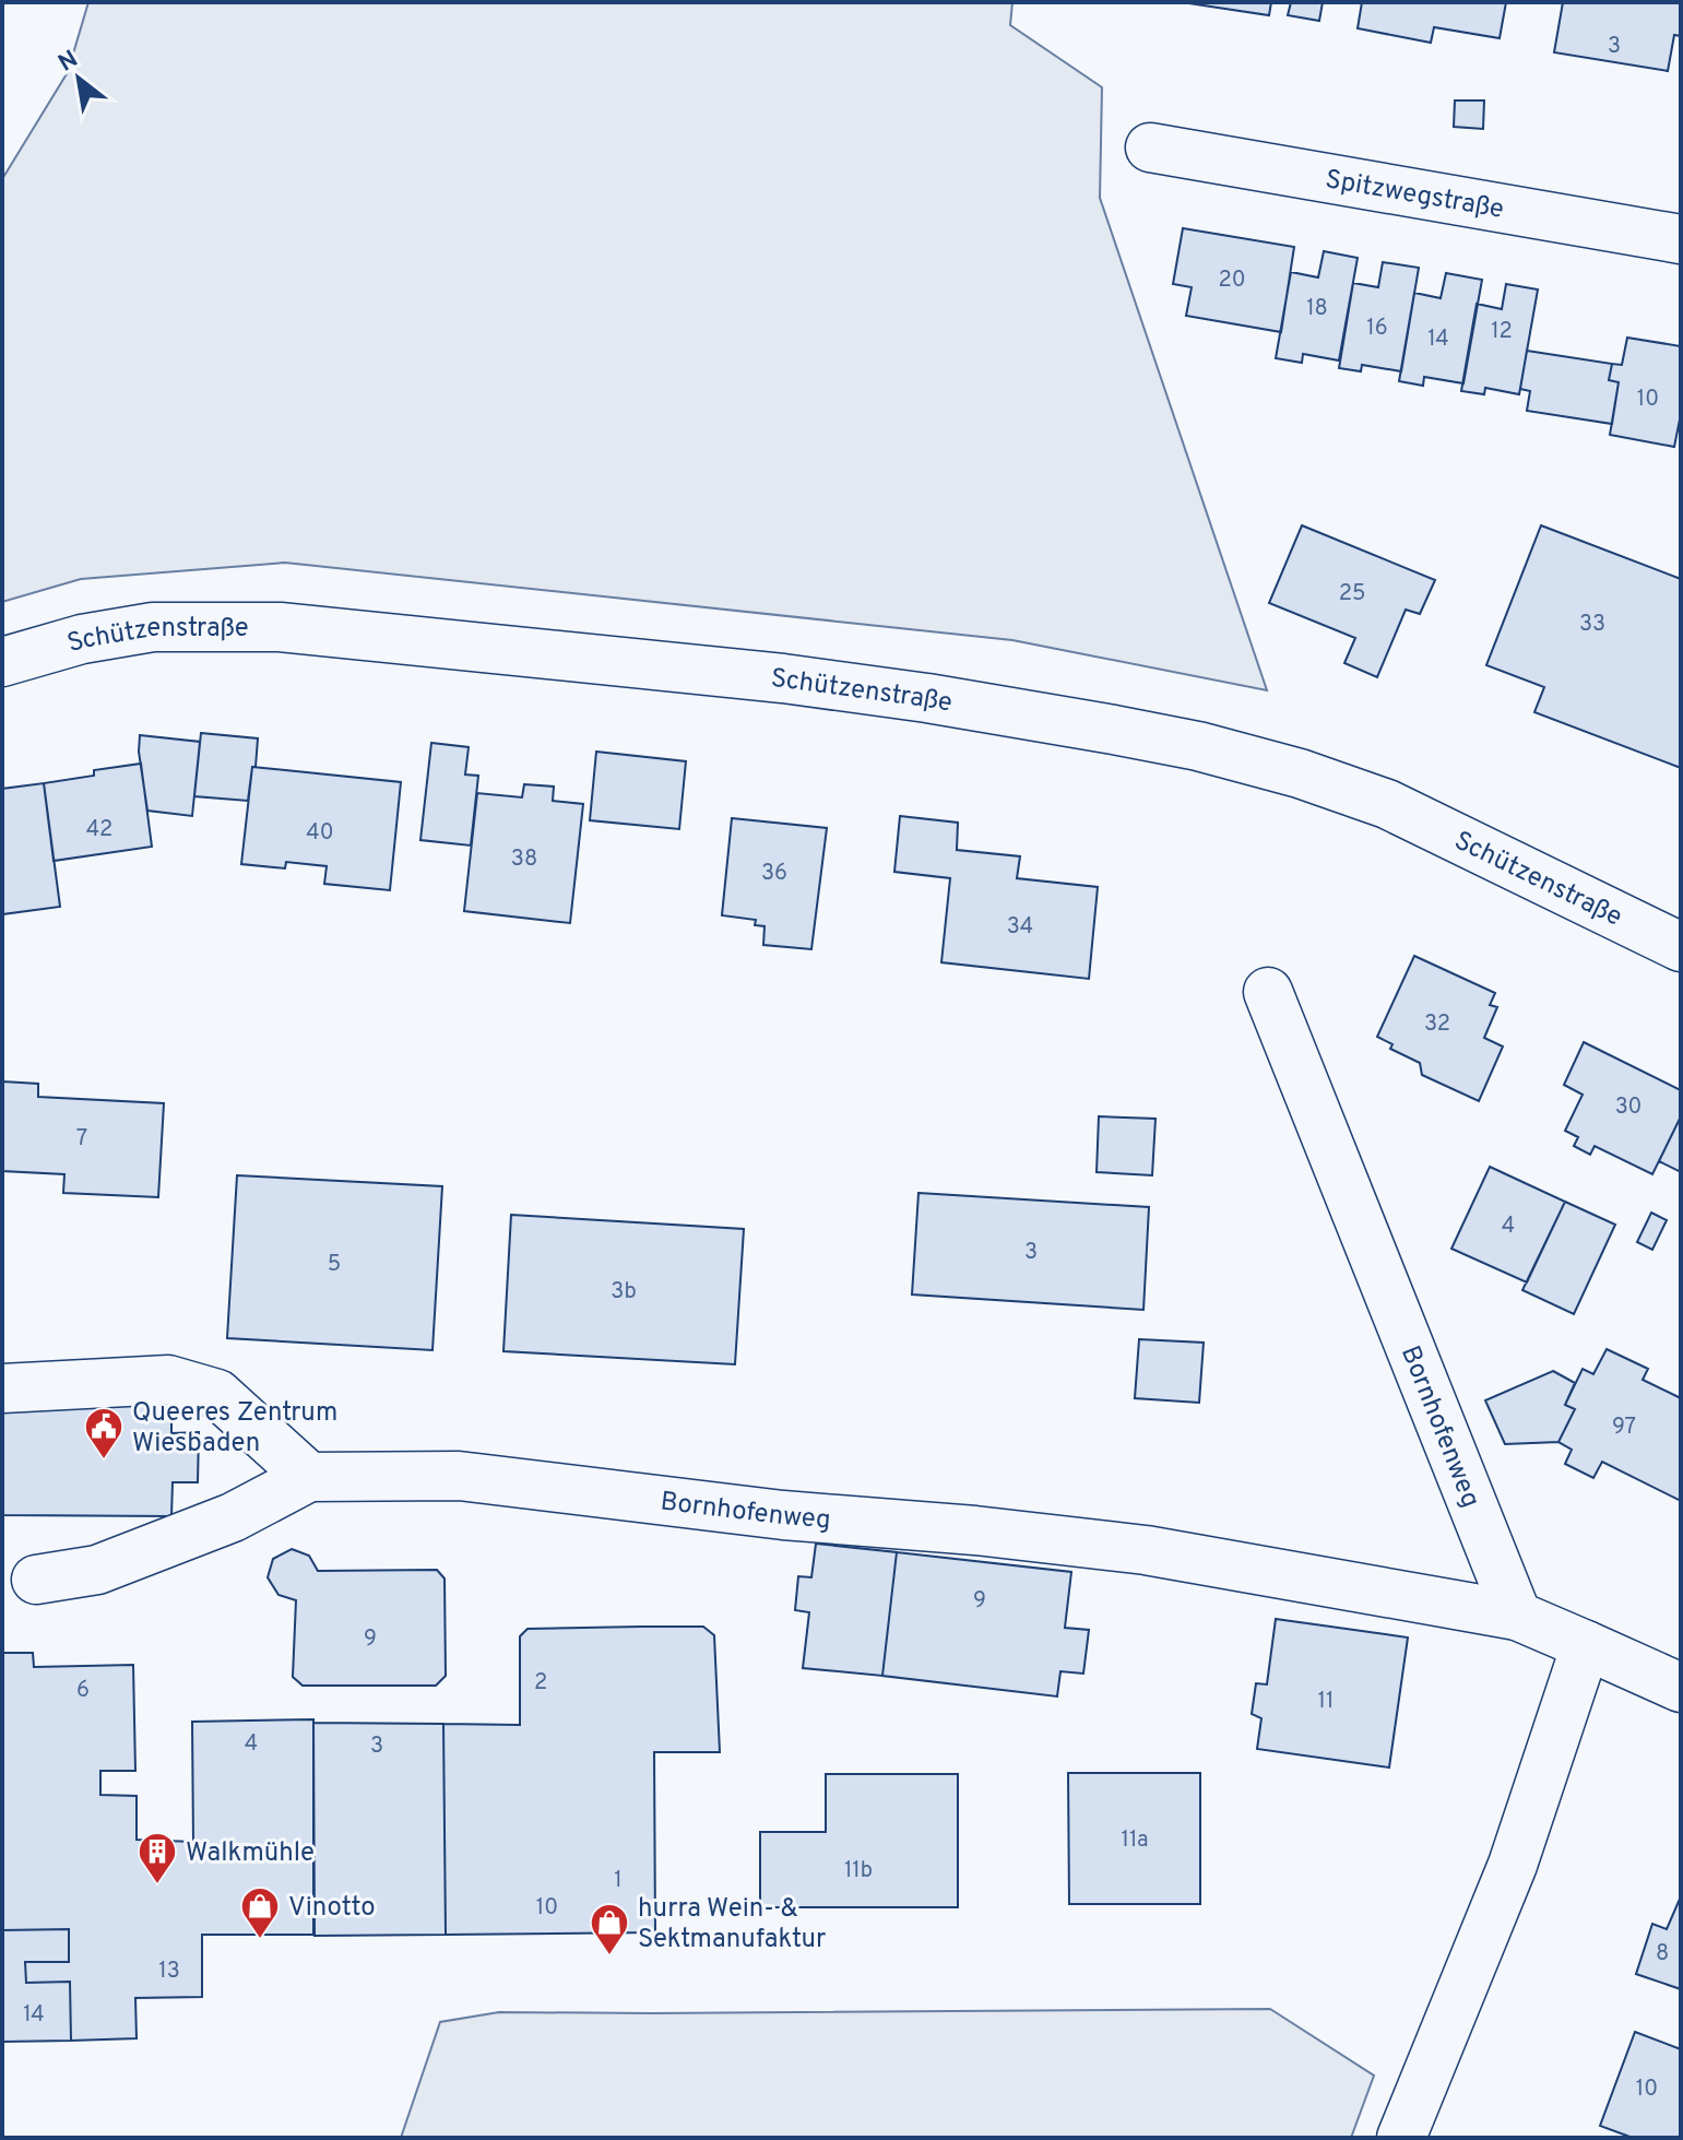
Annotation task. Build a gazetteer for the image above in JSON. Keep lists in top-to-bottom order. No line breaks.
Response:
{"streets":{"street":["Spitzwegstraße","Schützenstraße","Bornhofenweg"]},"places":{"public building":["Queeres Zentrum Wiesbaden"],"building":["Walkmühle"],"shop":["Vinotto","hurra Wein- & Sektmanufaktur"]},"house_numbers":["3","20","18","16","12","14","10","25","33","42","40","38","36","34","32","30","7","4","3","5","3b","97","9","9","2","6","11","4","3","11a","11b","1","10","8","13","14","10"],"north":"top left"}
